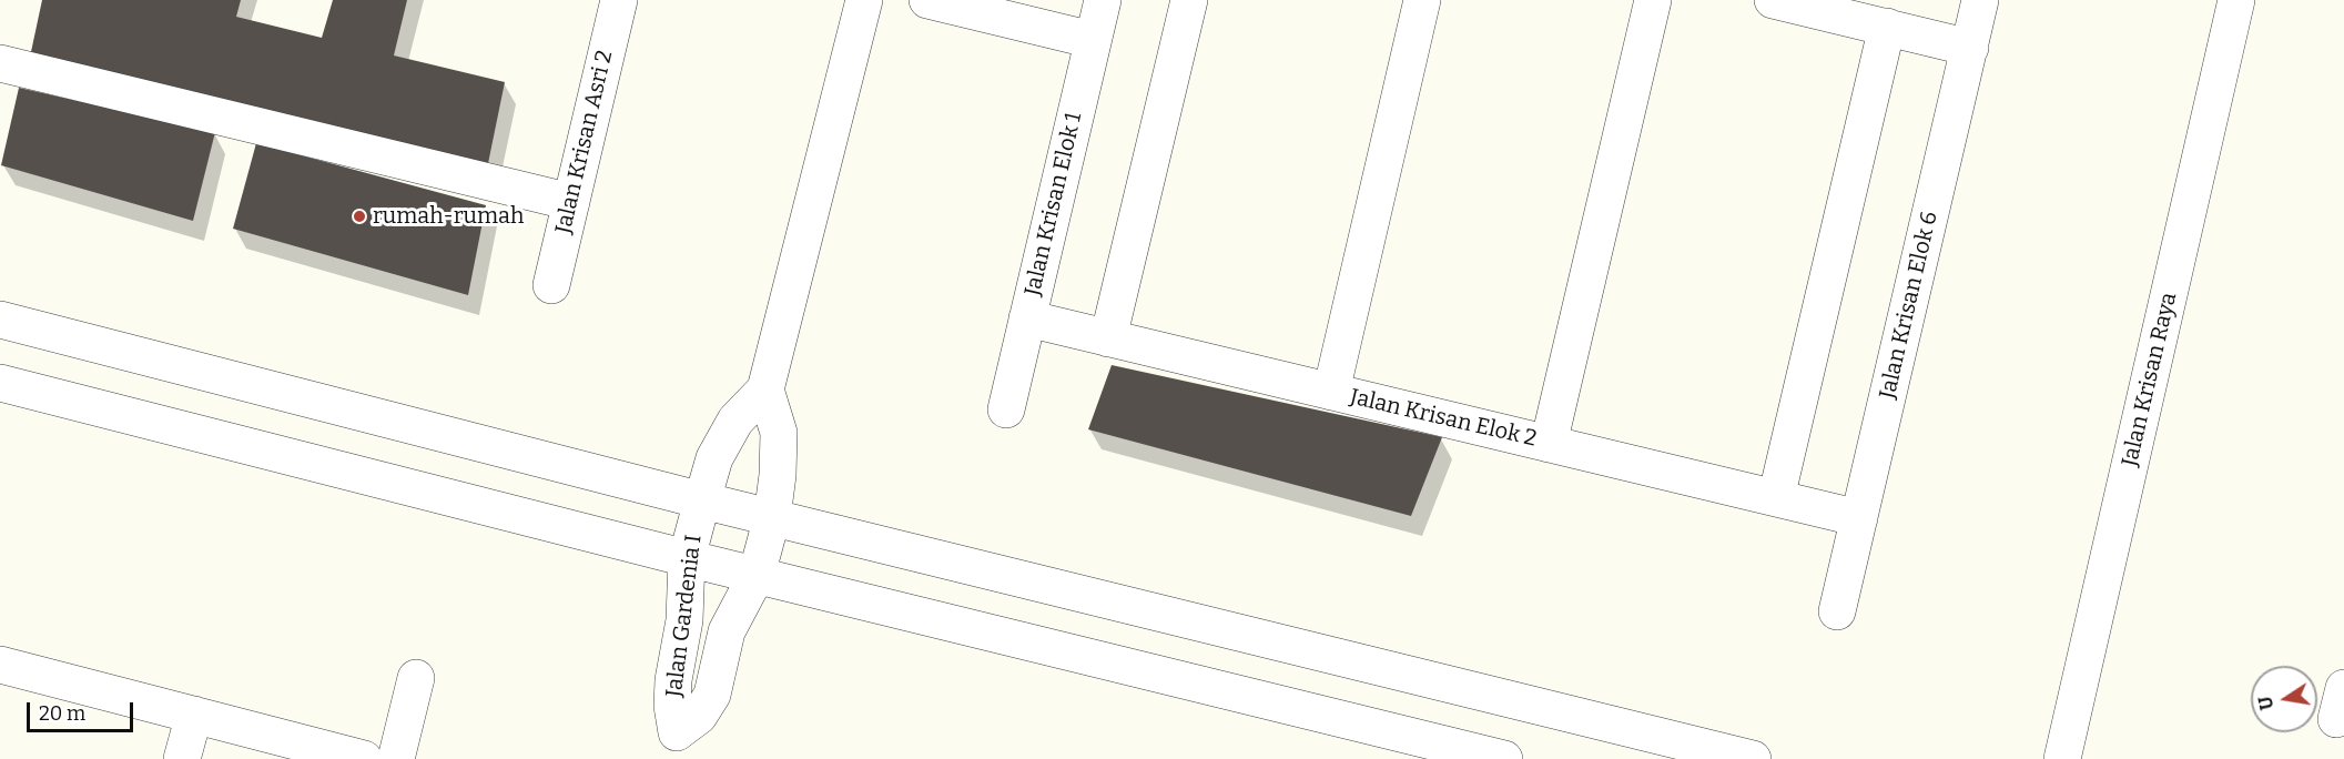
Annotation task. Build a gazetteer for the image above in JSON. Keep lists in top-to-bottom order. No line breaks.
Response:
{"streets":{"street":["Jalan Krisan Asri 2","Jalan Krisan Elok 1","Jalan Krisan Elok 6","Jalan Krisan Raya","Jalan Krisan Elok 2","Jalan Gardenia I"]},"crossings":[["Jalan Krisan Elok 1","Jalan Krisan Elok 2"],["Jalan Krisan Elok 6","Jalan Krisan Elok 2"]],"places":["rumah-rumah"],"scale_bar":"20 m","north":"left"}
